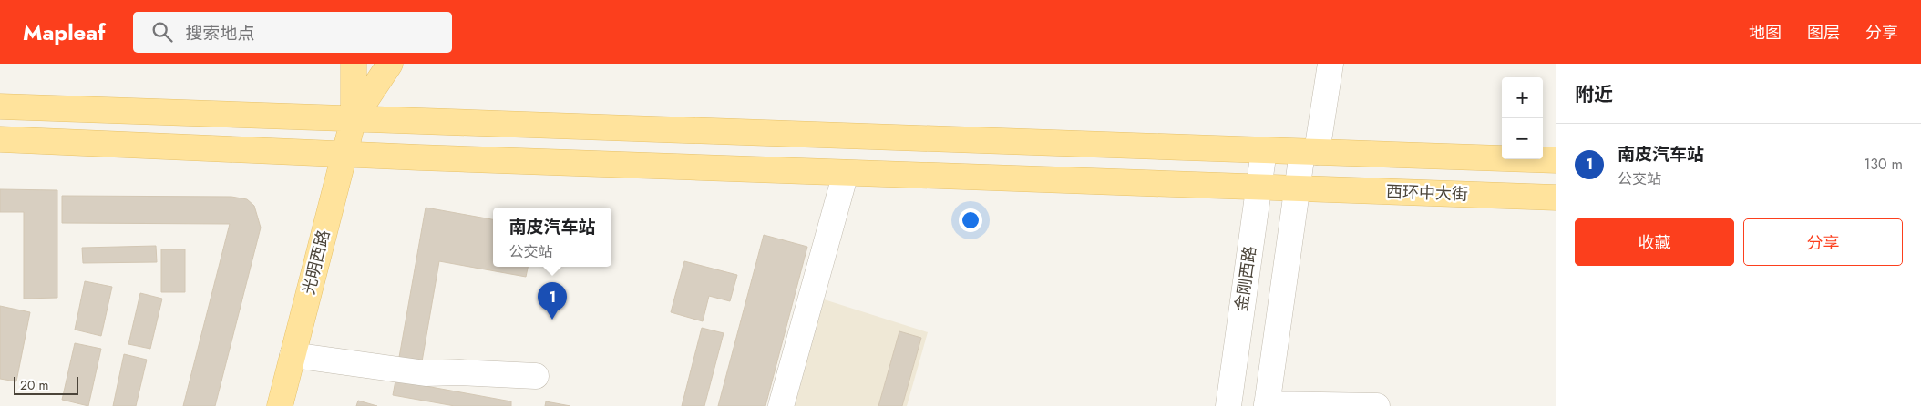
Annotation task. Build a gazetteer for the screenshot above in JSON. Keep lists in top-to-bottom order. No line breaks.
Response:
{"streets":{"main road":["西环中大街","光明西路"],"street":["金刚西路"]},"crossings":[["西环中大街","光明西路"],["西环中大街","金刚西路"]],"scale_bar":"20 m","page":{"header":"Mapleaf","search":"搜索地点","nav":["地图","图层","分享"],"heading":"附近","map_buttons":["+","−"],"list":[{"mark":"1","name":"南皮汽车站","note":"公交站","value":"130 m"}],"buttons":["收藏","分享"],"popup":["南皮汽车站","公交站"],"pins":"1","scale":"20 m"}}
